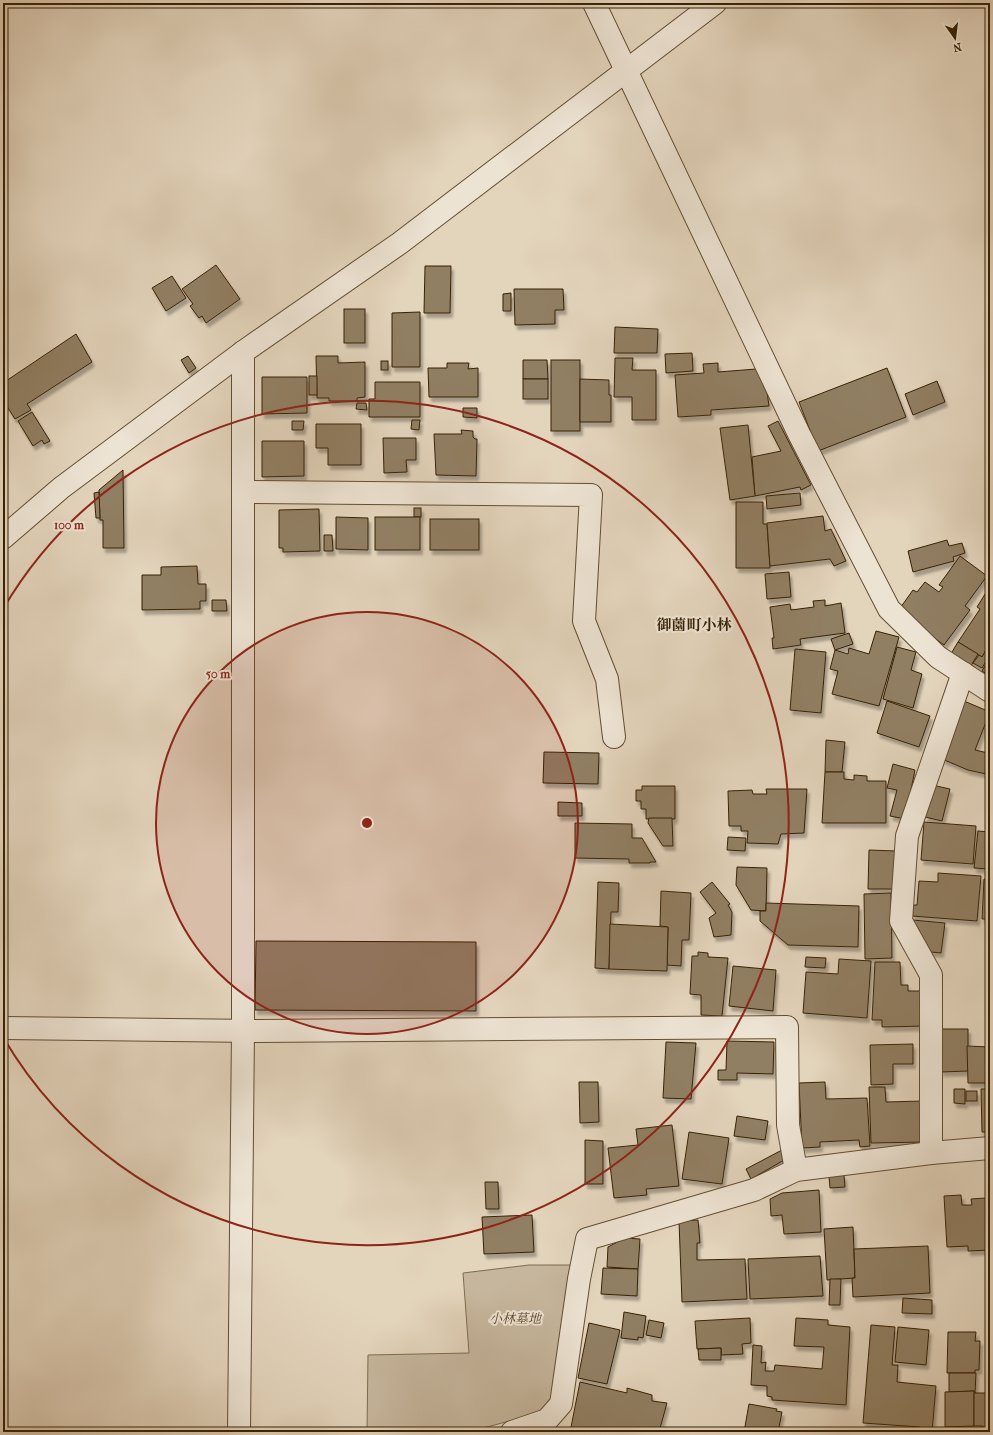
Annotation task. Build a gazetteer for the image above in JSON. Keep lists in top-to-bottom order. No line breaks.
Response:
{"districts":["御薗町小林"],"parks":["小林墓地"],"north":"bottom","rings":["100 m","50 m"]}
